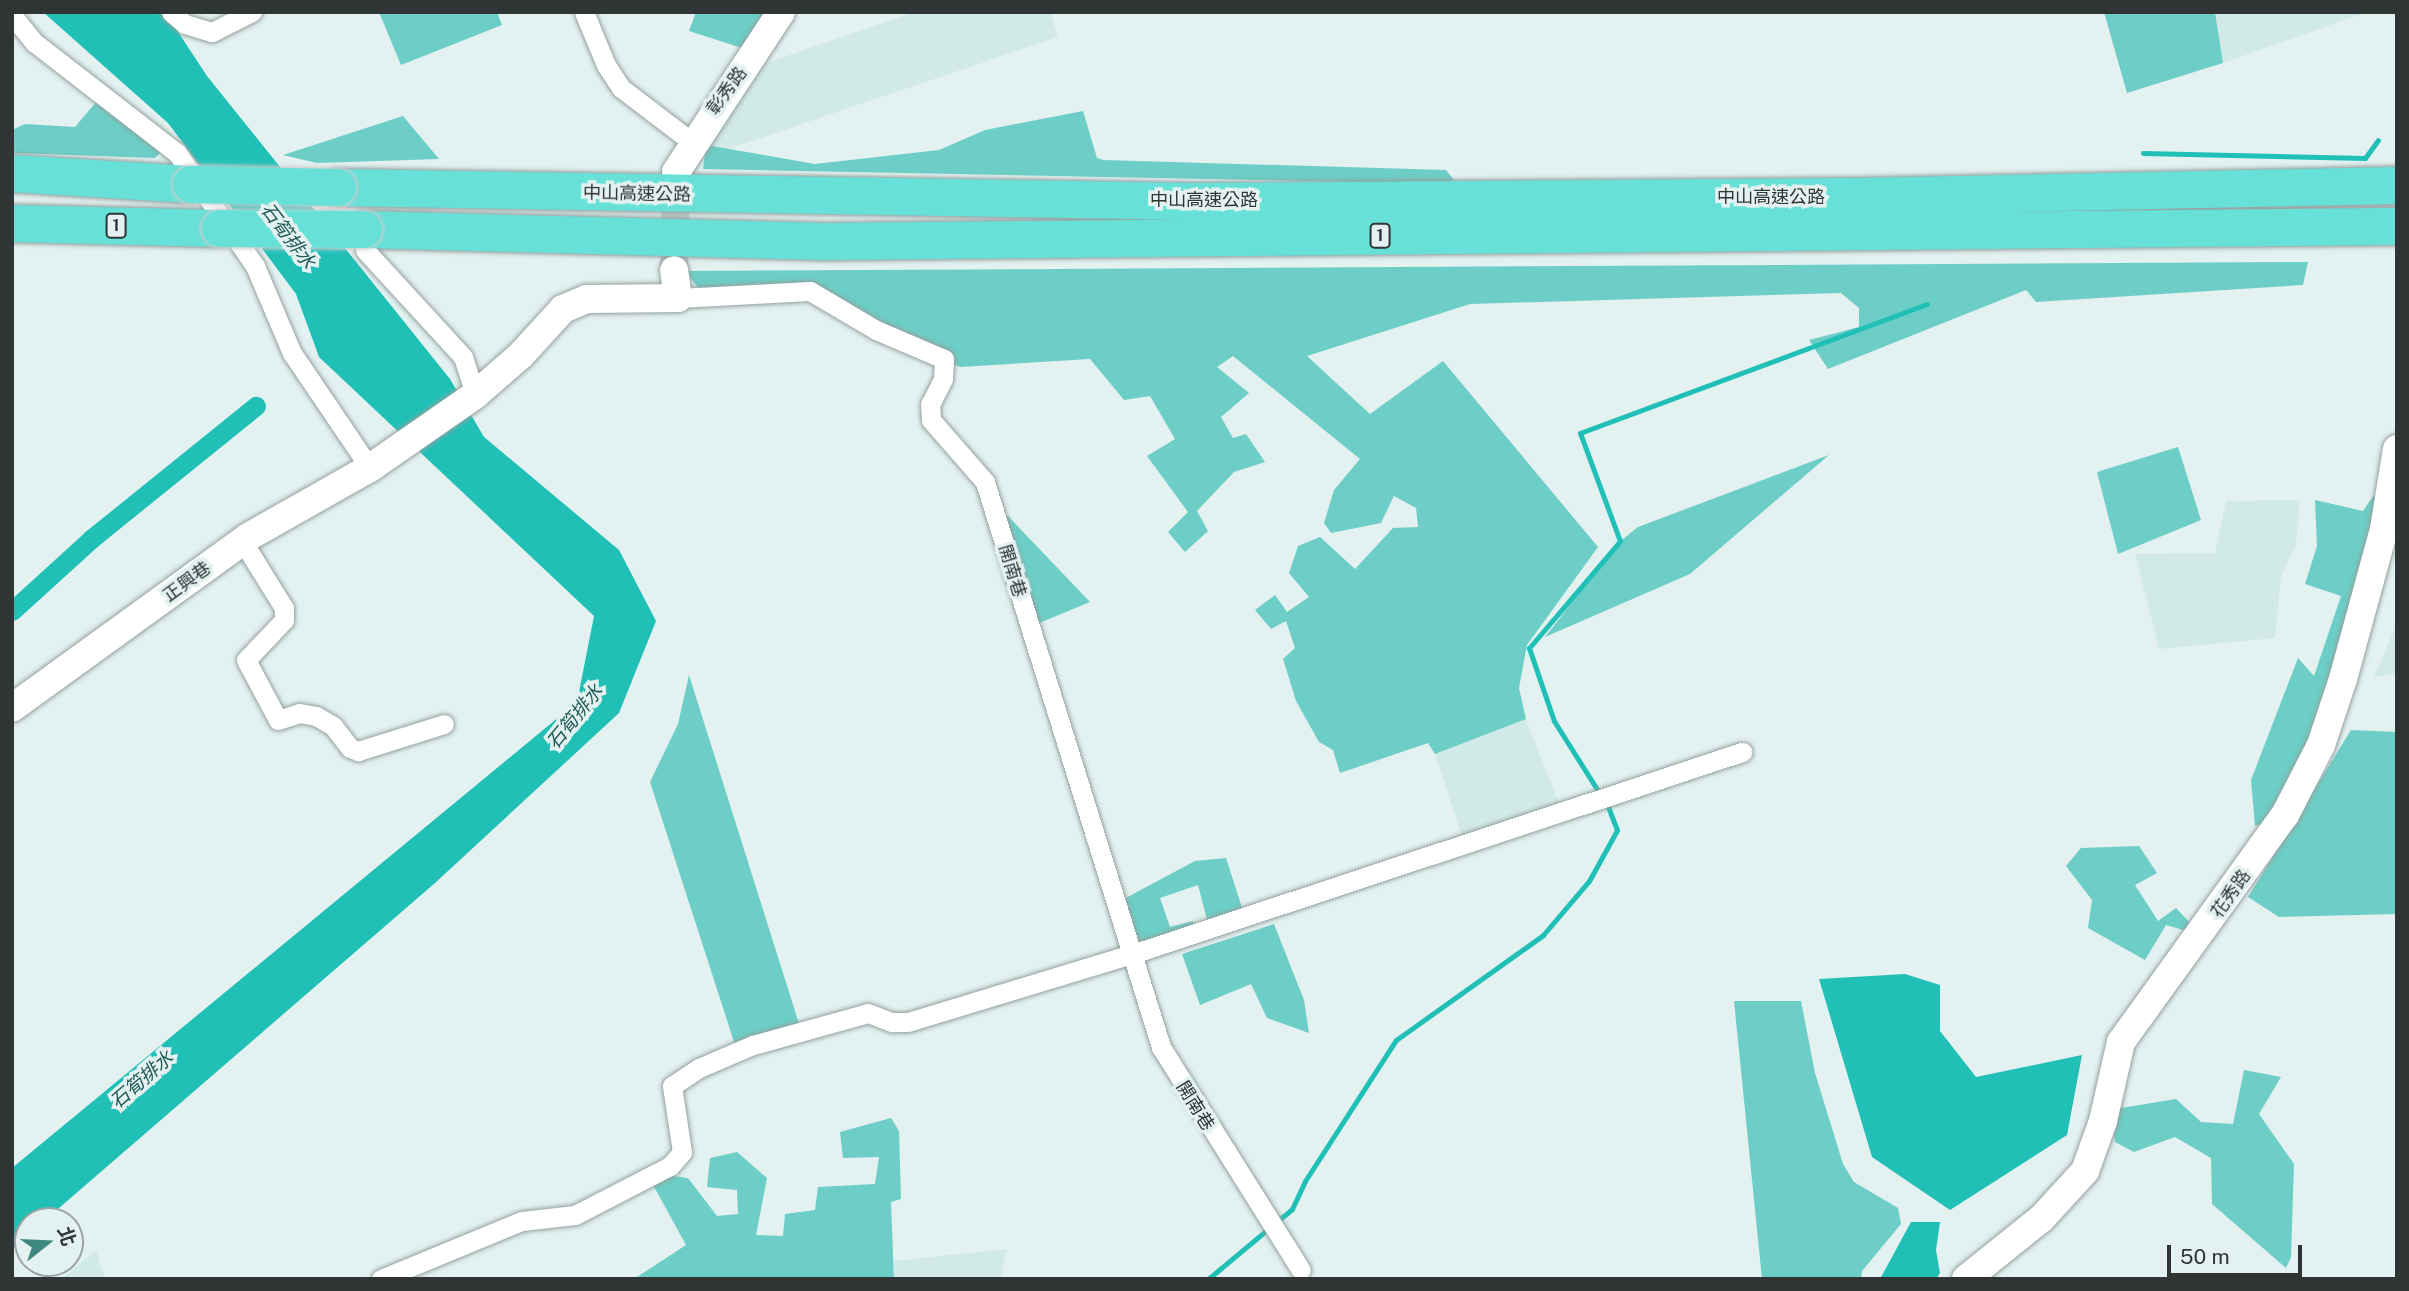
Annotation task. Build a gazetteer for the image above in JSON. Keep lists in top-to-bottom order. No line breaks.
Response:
{"streets":{"highway":["中山高速公路","1"],"street":["彰秀路","開南巷","正興巷","花秀路"]},"crossings":[["開南巷","正興巷"]],"water":["石筍排水"],"scale_bar":"50 m","north":"right"}
